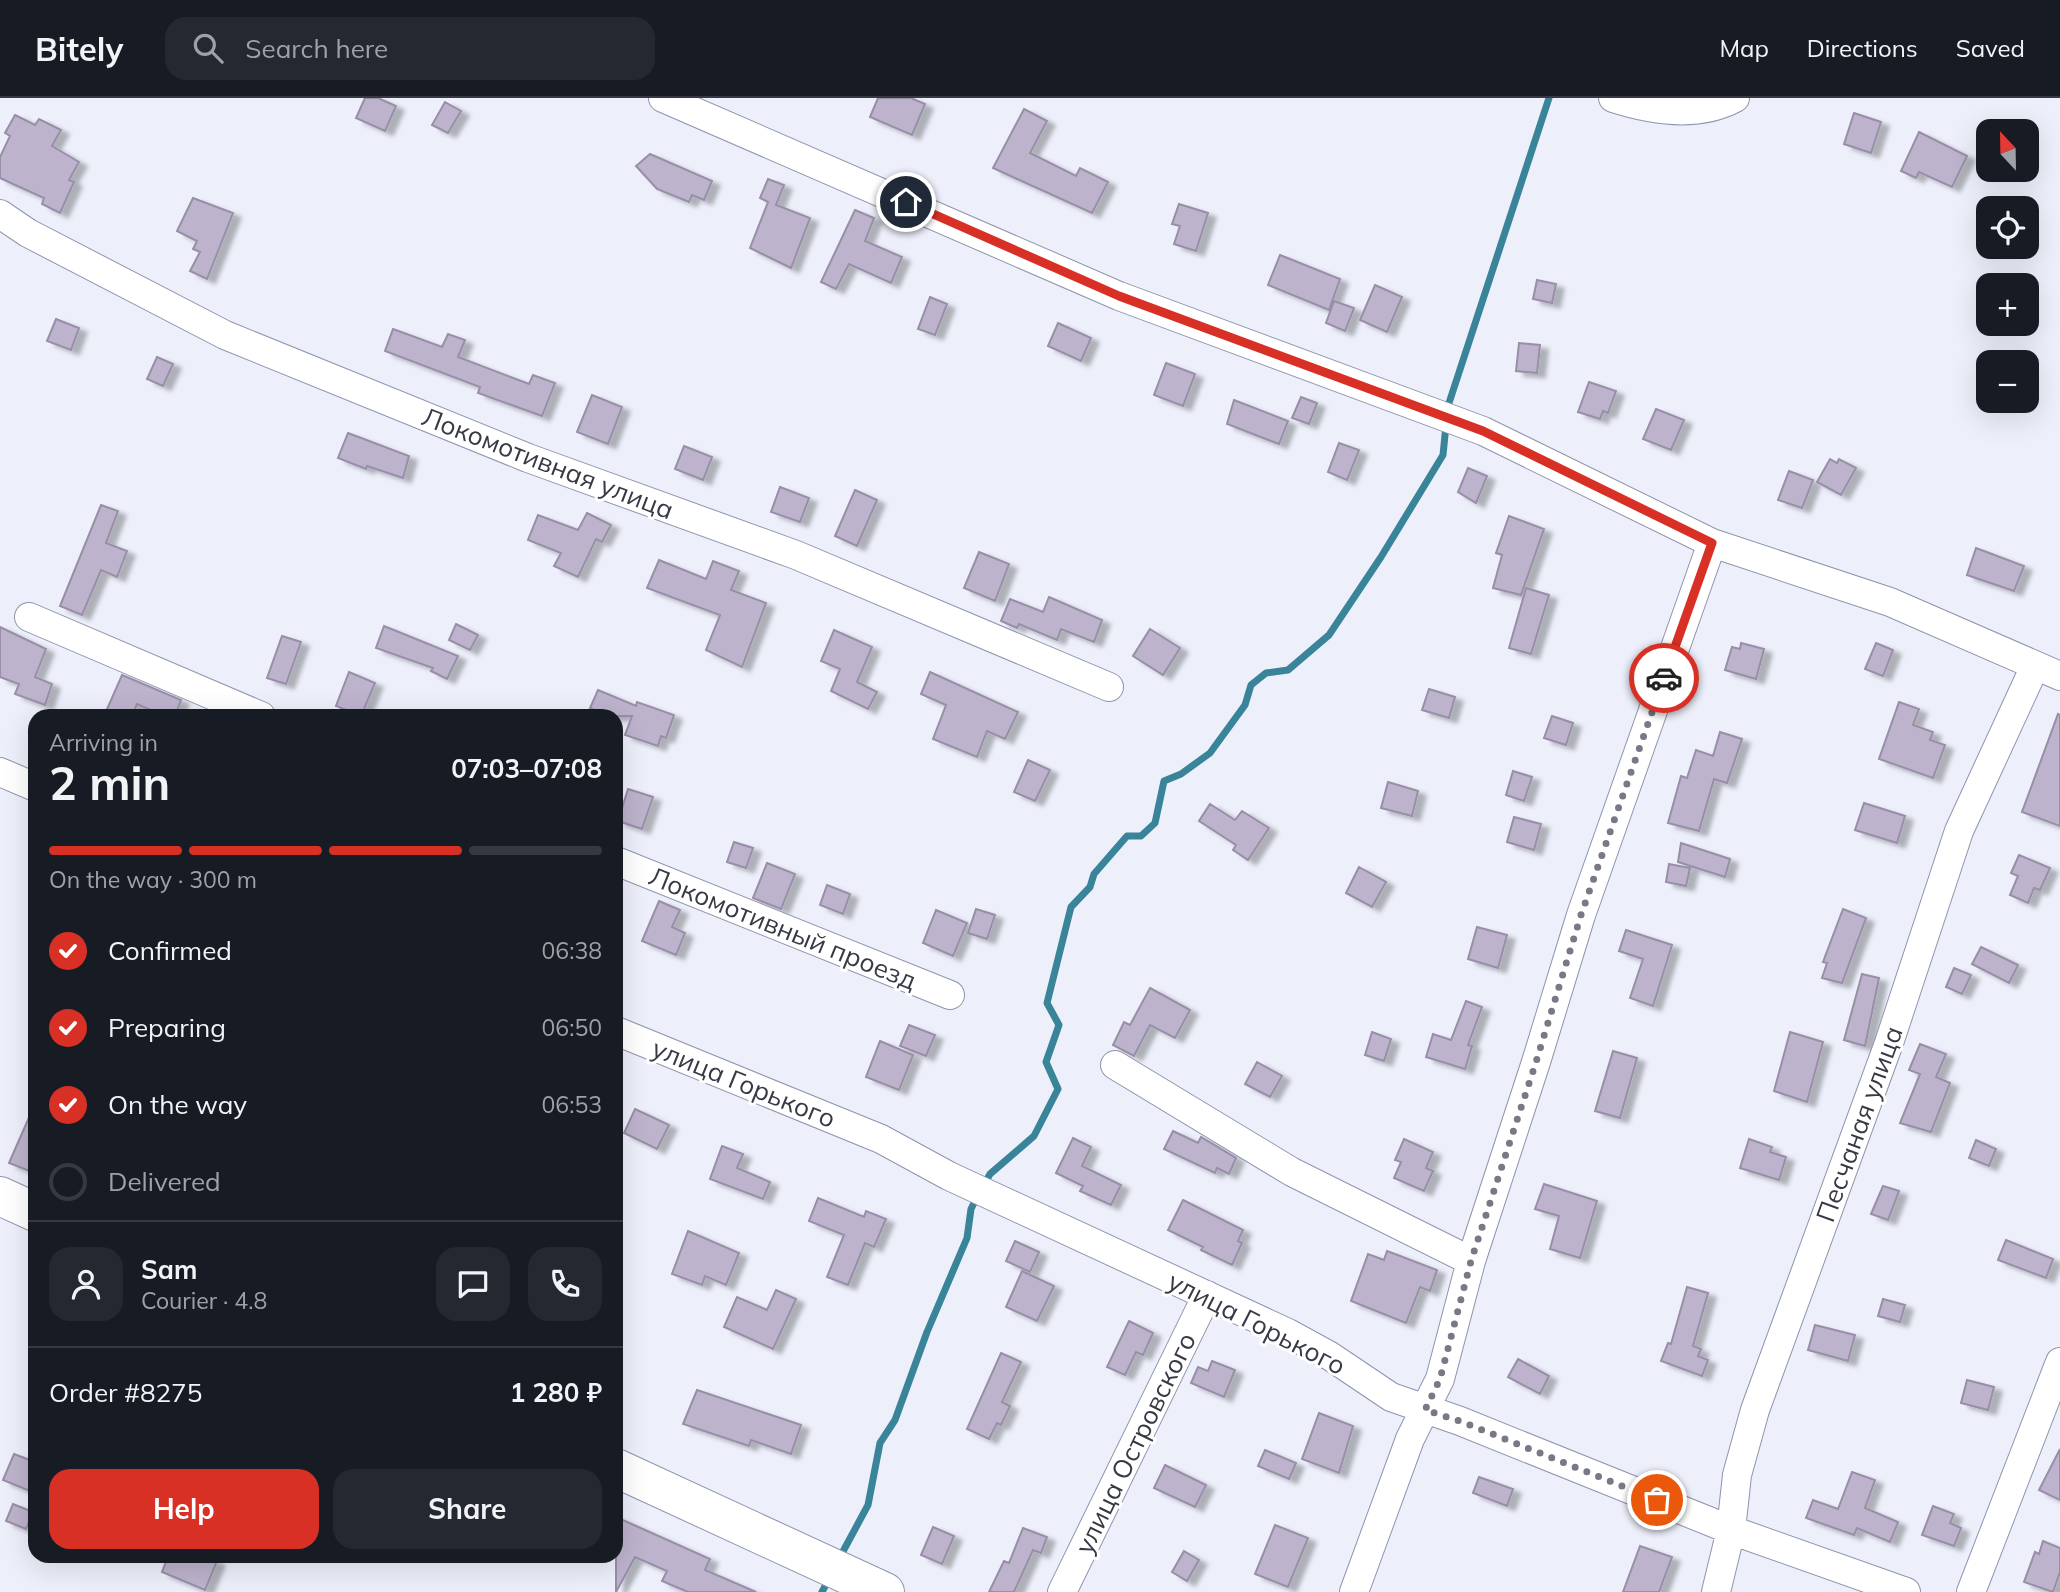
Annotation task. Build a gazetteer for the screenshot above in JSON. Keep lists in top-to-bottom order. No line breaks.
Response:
{"streets":{"street":["Локомотивная улица","Локомотивный проезд","улица Горького","Песчаная улица","улица Островского"]},"crossings":[["улица Горького","Песчаная улица"],["улица Горького","улица Островского"]],"north":"top","page":{"header":"Bitely","search":"Search here","nav":["Map","Directions","Saved"],"map_buttons":["+","−"],"heading":["2 min","Arriving in","07:03–07:08"],"panel":["Sam","Courier · 4.8","Order #8275","1 280 ₽"],"bar":"On the way · 300 m","list":[["Confirmed","06:38"],["Preparing","06:50"],["On the way","06:53"],"Delivered"],"buttons":["Help","Share"]}}
